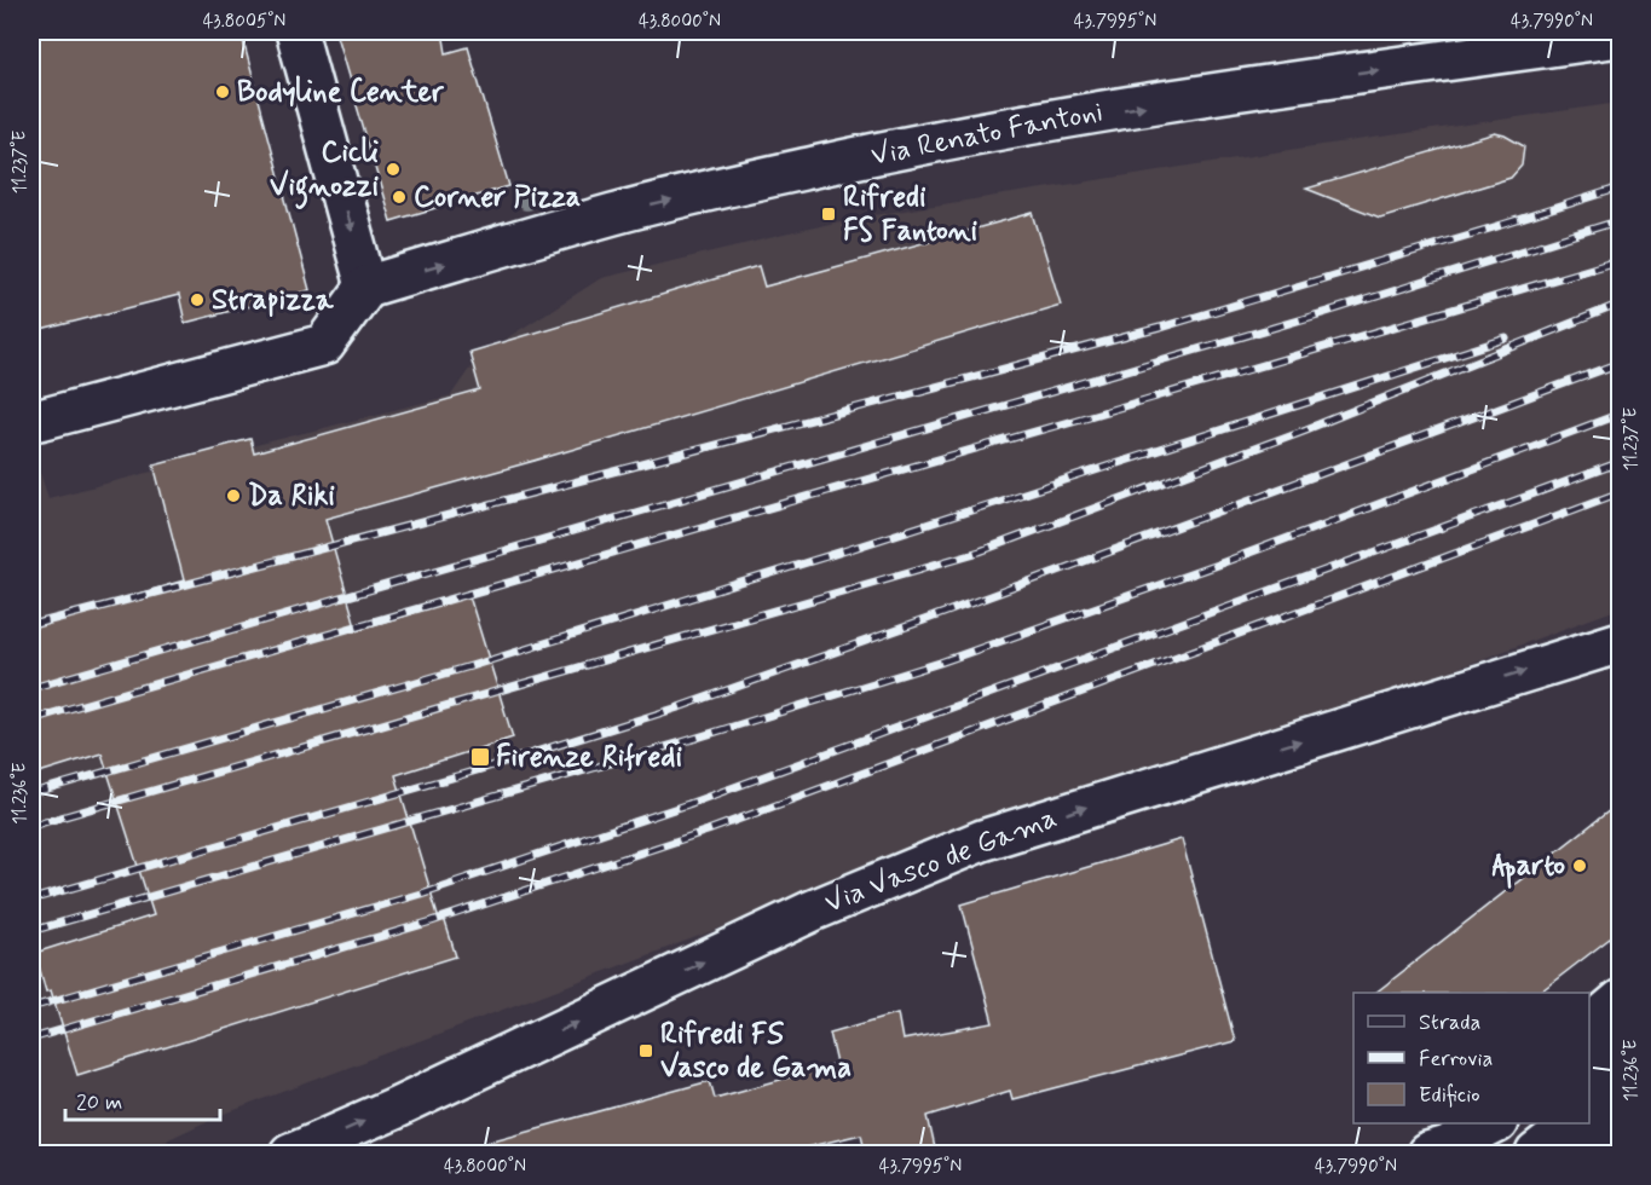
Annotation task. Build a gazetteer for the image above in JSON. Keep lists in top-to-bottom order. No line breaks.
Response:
{"streets":{"street":["Via Renato Fantoni","Via Vasco de Gama"]},"one_way":["Via Renato Fantoni","Via Vasco de Gama"],"places":{"other":["Bodyline Center","Cicli Vignozzi","Corner Pizza","Strapizza","Da Riki","Aparto"],"transit":["Rifredi FS Fantoni","Firenze Rifredi","Rifredi FS Vasco de Gama"]},"legend":["Strada","Ferrovia","Edificio"],"scale_bar":"20 m","coordinates":["43.8005°N","43.8000°N","43.7995°N","43.7990°N","11.237°E","11.236°E"]}
